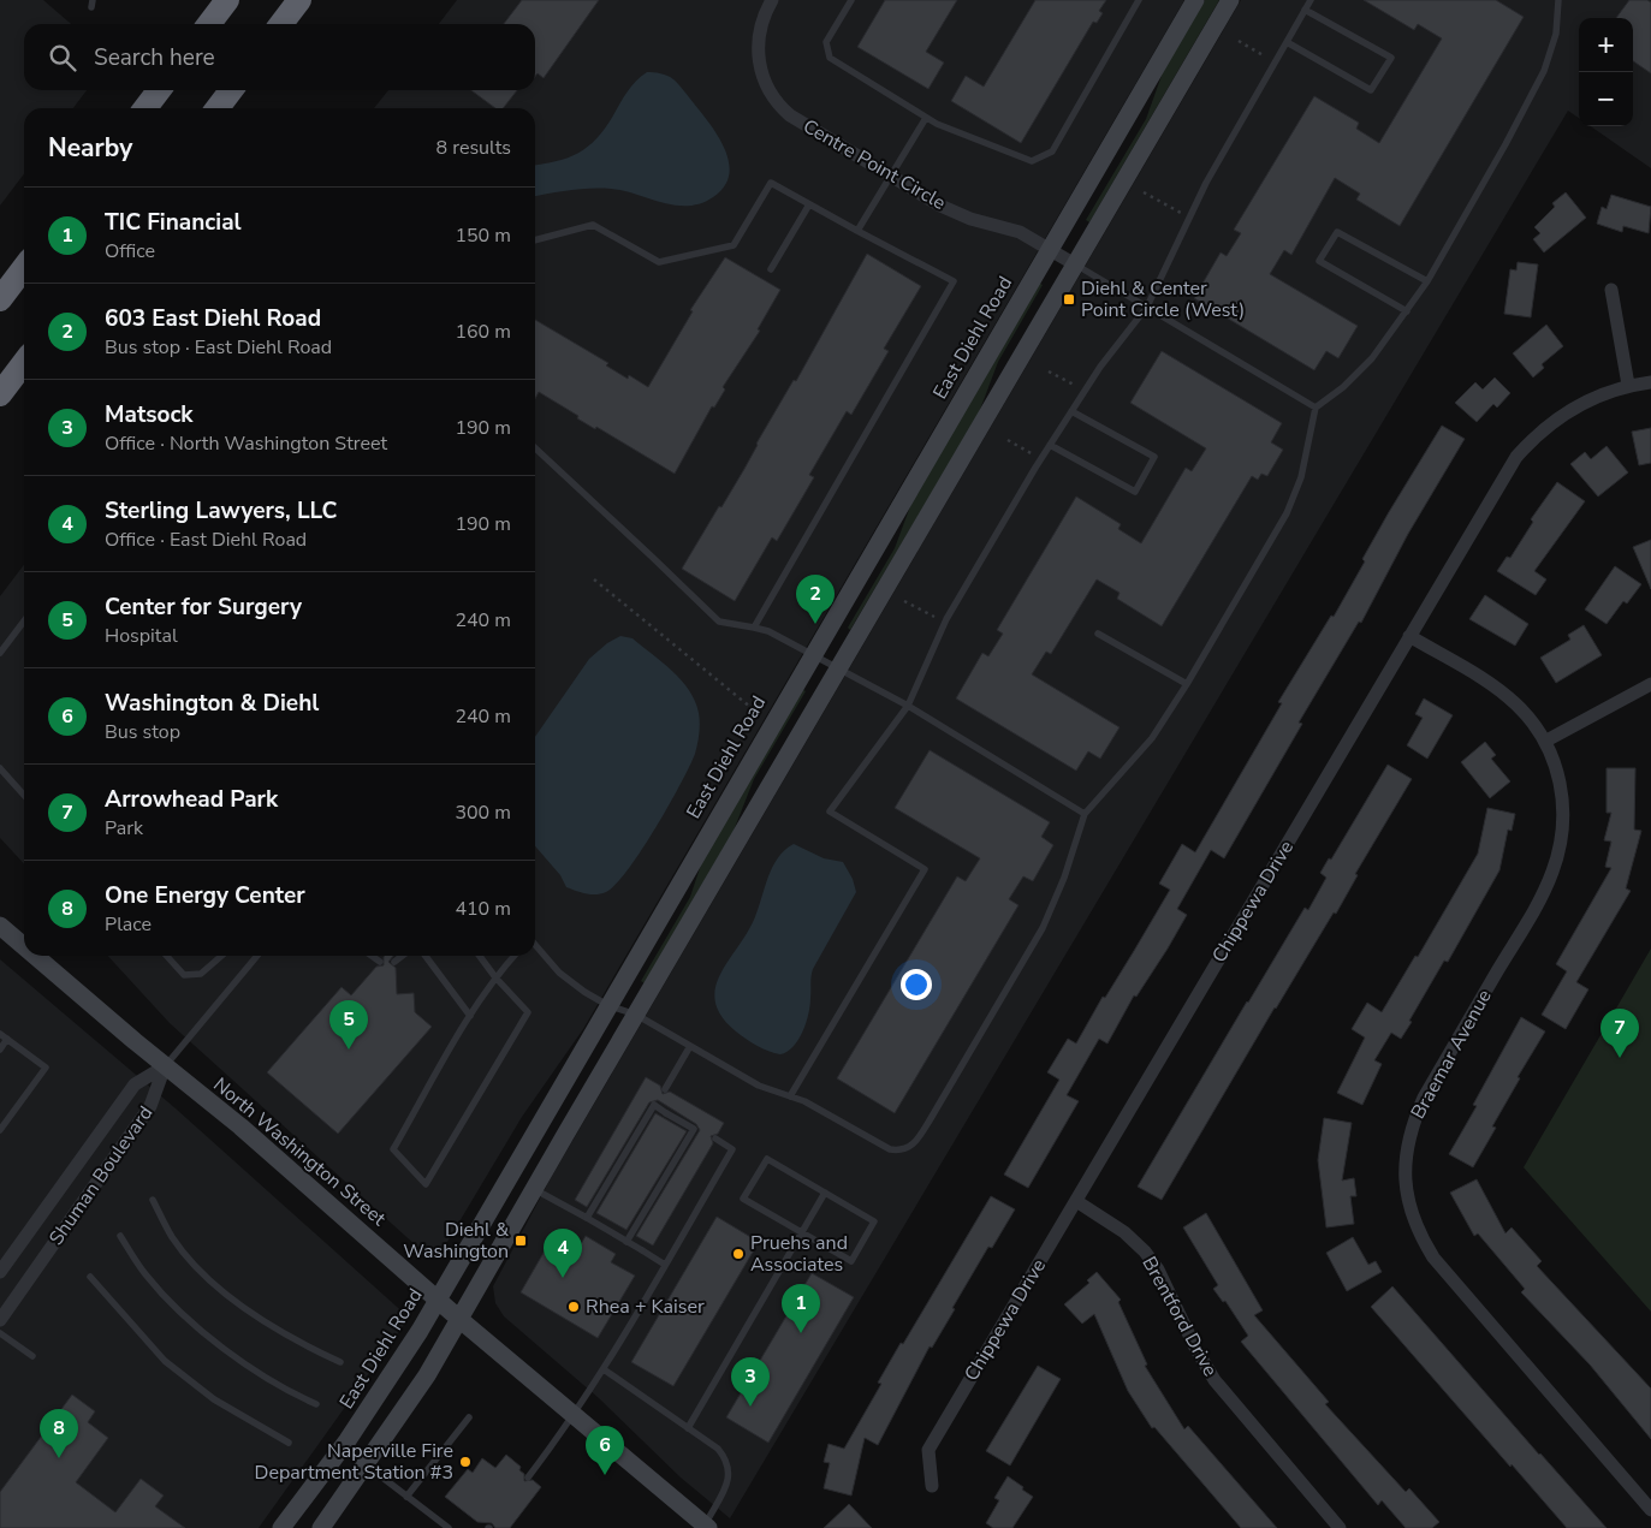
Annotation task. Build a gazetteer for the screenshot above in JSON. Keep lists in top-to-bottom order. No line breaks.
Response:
{"streets":{"street":["Centre Point Circle","East Diehl Road","Chippewa Drive","Braemar Avenue","North Washington Street","Shuman Boulevard","Brentford Drive"]},"crossings":[["Centre Point Circle","East Diehl Road"],["East Diehl Road","North Washington Street"],["Chippewa Drive","Braemar Avenue"],["Chippewa Drive","Brentford Drive"],["North Washington Street","Shuman Boulevard"]],"places":{"transit":["Diehl & Center Point Circle (West)","Diehl & Washington"],"other":["Pruehs and Associates","Rhea + Kaiser","Naperville Fire Department Station #3"]},"page":{"map_buttons":["+","−"],"search":"Search here","heading":["Nearby","8 results"],"list":[{"mark":"1","name":"TIC Financial","note":"Office","value":"150 m"},{"mark":"2","name":"603 East Diehl Road","note":"Bus stop · East Diehl Road","value":"160 m"},{"mark":"3","name":"Matsock","note":"Office · North Washington Street","value":"190 m"},{"mark":"4","name":"Sterling Lawyers, LLC","note":"Office · East Diehl Road","value":"190 m"},{"mark":"5","name":"Center for Surgery","note":"Hospital","value":"240 m"},{"mark":"6","name":"Washington & Diehl","note":"Bus stop","value":"240 m"},{"mark":"7","name":"Arrowhead Park","note":"Park","value":"300 m"},{"mark":"8","name":"One Energy Center","note":"Place","value":"410 m"}],"pins":["2","5","7","4","1","3","8","6"]}}
